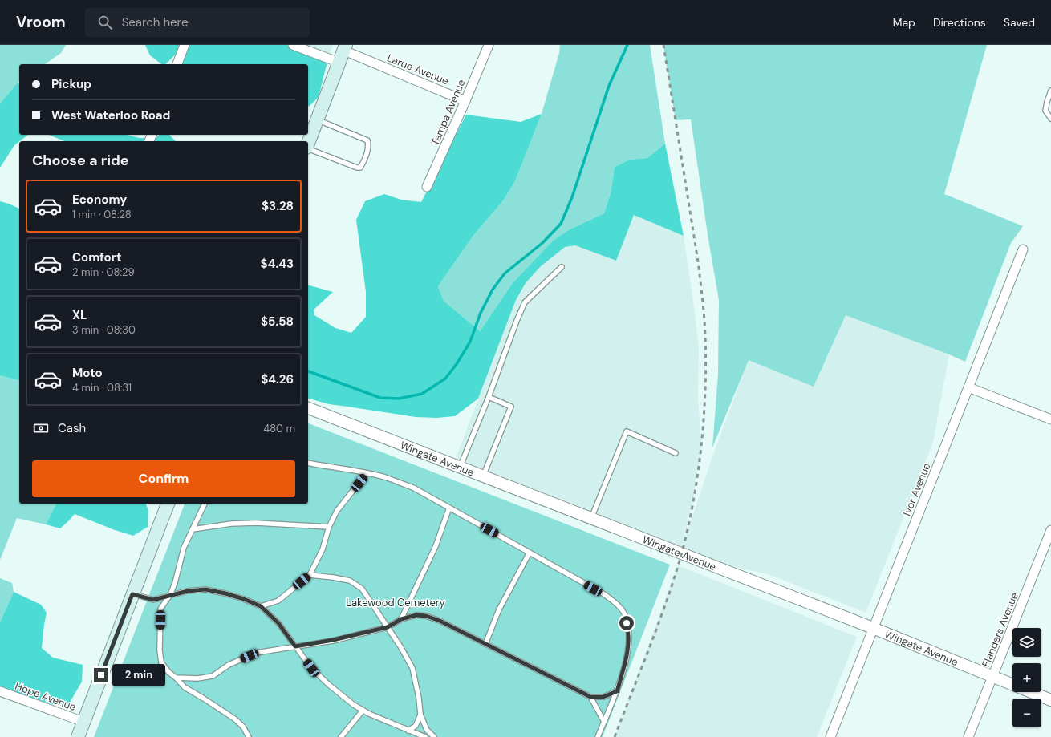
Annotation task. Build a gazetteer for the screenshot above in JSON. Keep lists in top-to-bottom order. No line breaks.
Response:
{"streets":{"street":["Larue Avenue","Tampa Avenue","Wingate Avenue","Ivor Avenue","Flanders Avenue","Hope Avenue"]},"crossings":[["Larue Avenue","Tampa Avenue"],["Wingate Avenue","Ivor Avenue"],["Wingate Avenue","Flanders Avenue"]],"parks":["Lakewood Cemetery"],"page":{"header":"Vroom","search":"Search here","nav":["Map","Directions","Saved"],"banner":["Pickup","West Waterloo Road"],"heading":"Choose a ride","list":[{"name":"Economy","note":"1 min · 08:28","value":"$3.28"},{"name":"Comfort","note":"2 min · 08:29","value":"$4.43"},{"name":"XL","note":"3 min · 08:30","value":"$5.58"},{"name":"Moto","note":"4 min · 08:31","value":"$4.26"}],"pay":["Cash","480 m"],"buttons":"Confirm","map_buttons":["+","−"],"bubble":"2 min"}}
